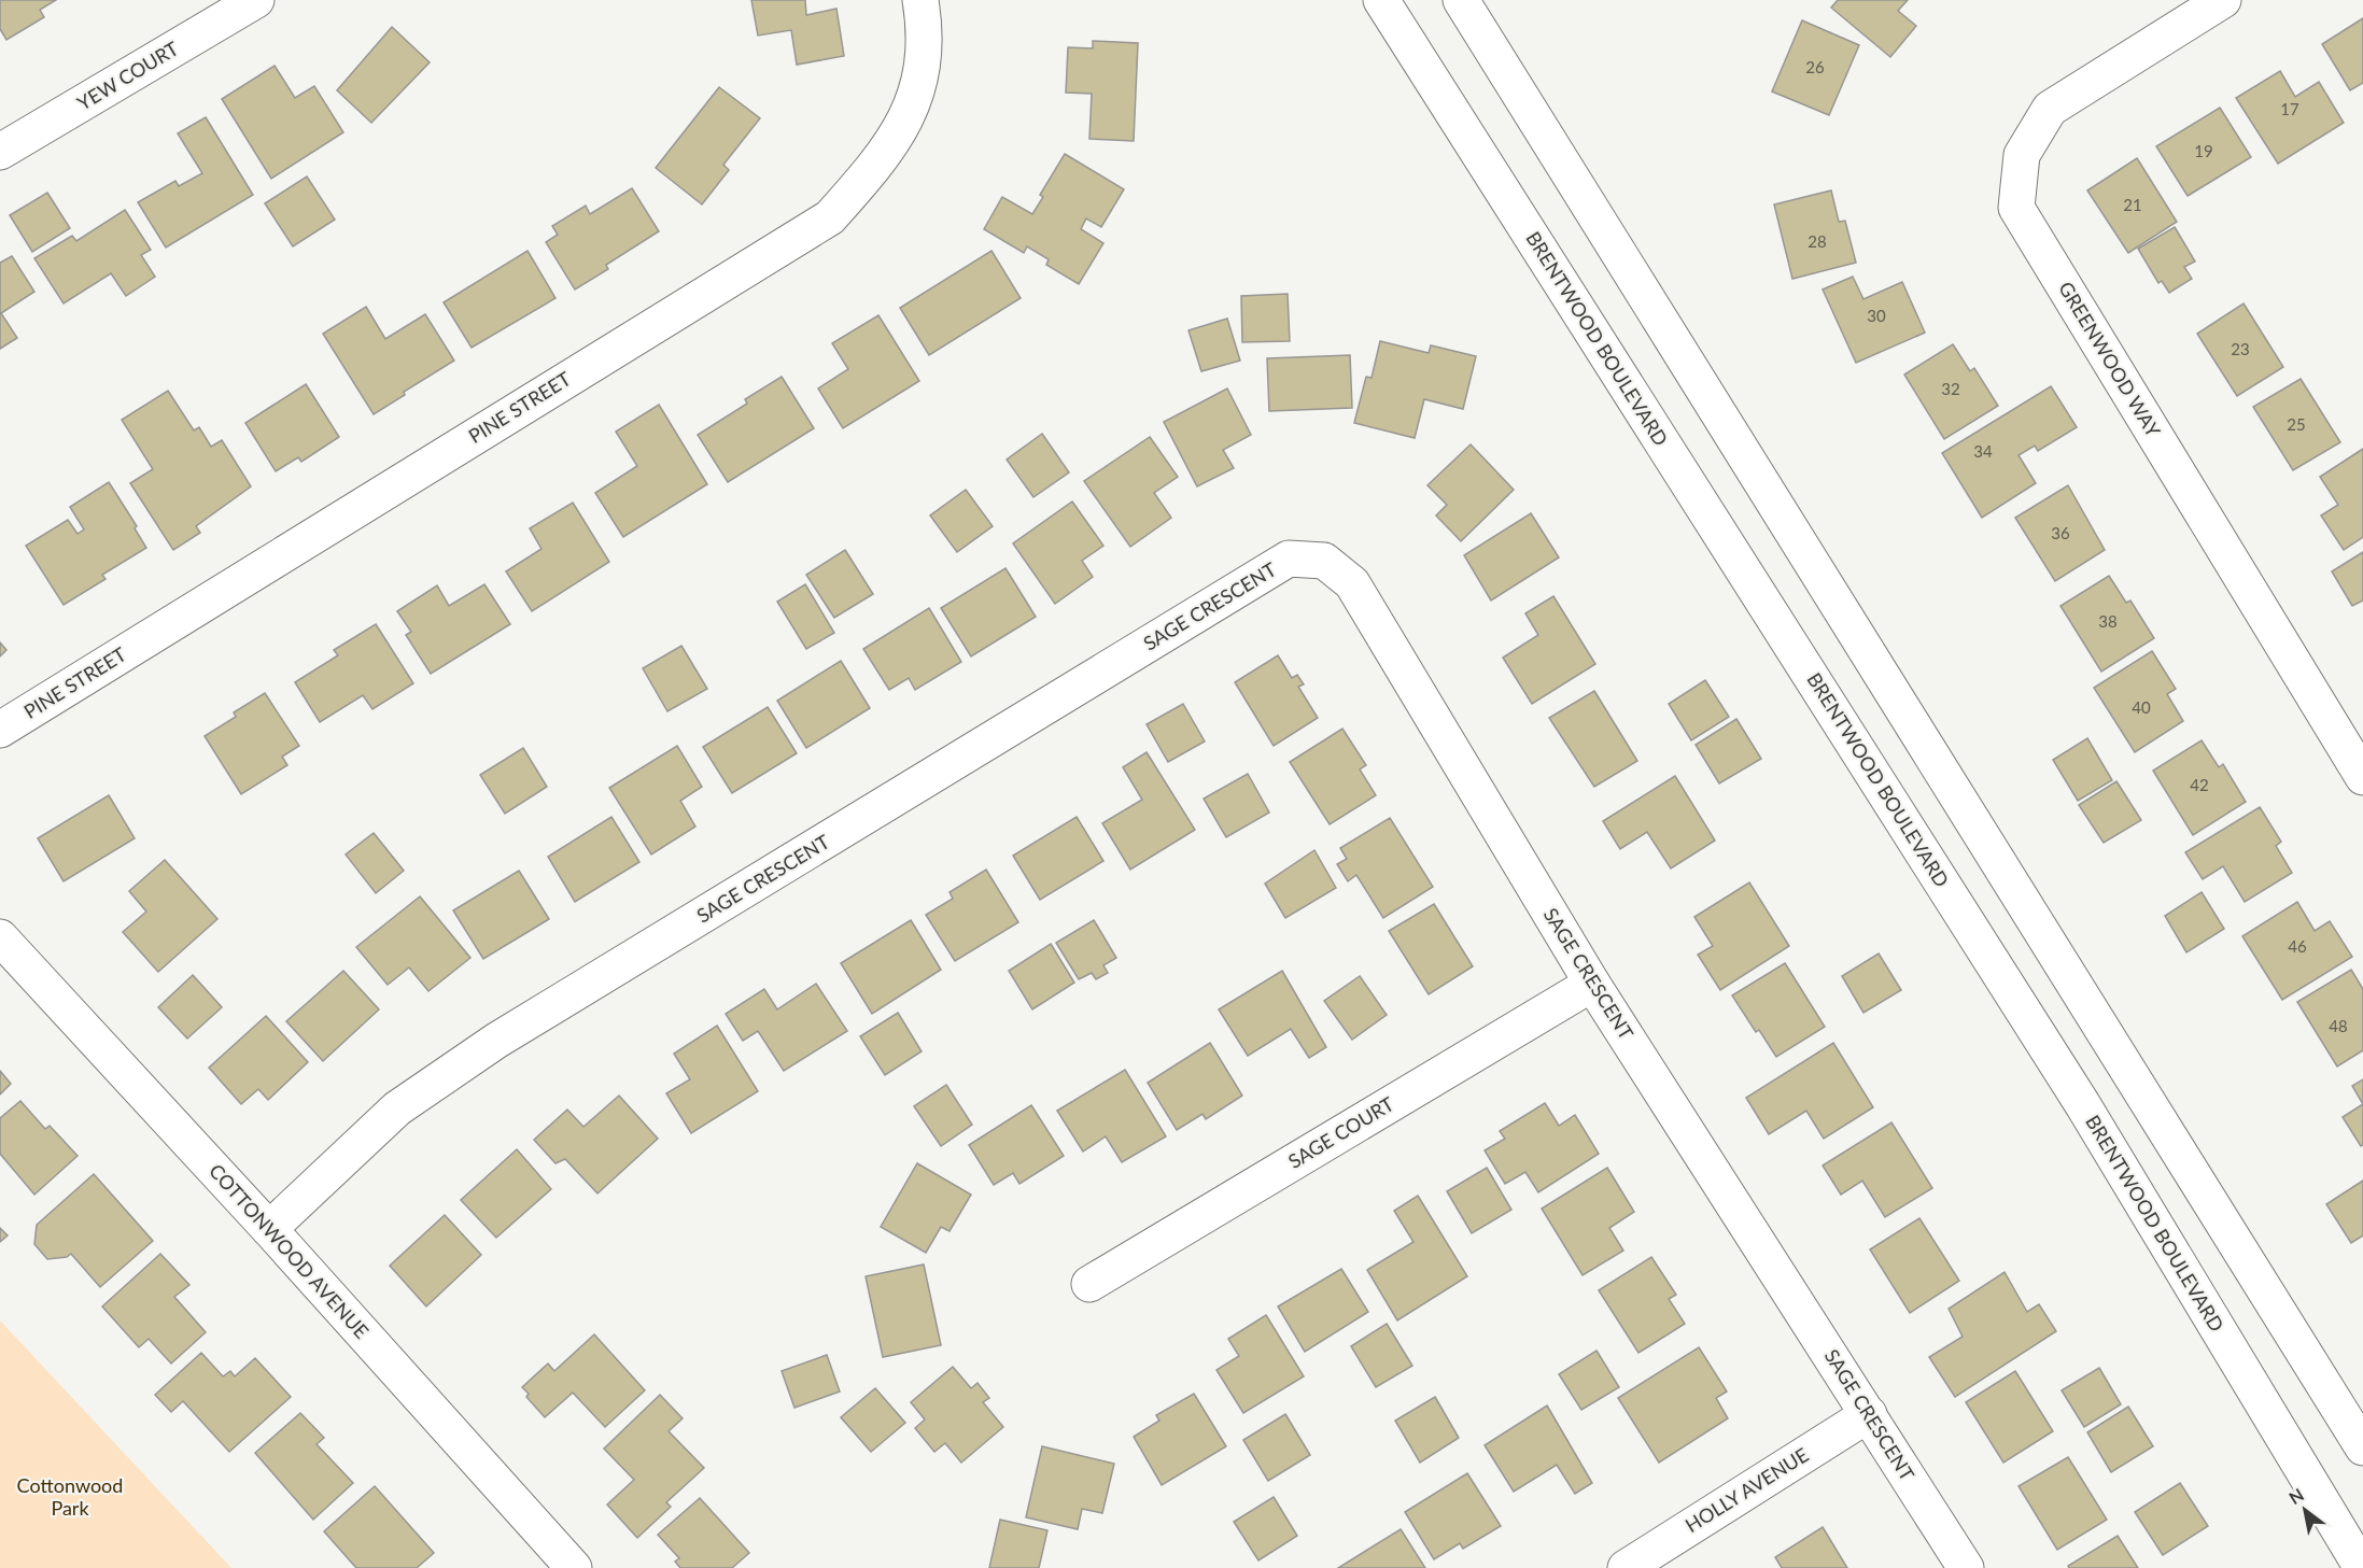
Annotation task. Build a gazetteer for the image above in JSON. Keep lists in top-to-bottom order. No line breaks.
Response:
{"streets":{"street":["YEW COURT","BRENTWOOD BOULEVARD","GREENWOOD WAY","PINE STREET","SAGE CRESCENT","SAGE COURT","COTTONWOOD AVENUE","HOLLY AVENUE"]},"crossings":[["SAGE CRESCENT","SAGE COURT"],["SAGE CRESCENT","COTTONWOOD AVENUE"],["SAGE CRESCENT","HOLLY AVENUE"]],"parks":["Cottonwood Park"],"house_numbers":["26","17","19","21","28","30","23","32","25","34","36","38","40","42","46","48"],"north":"top left"}
